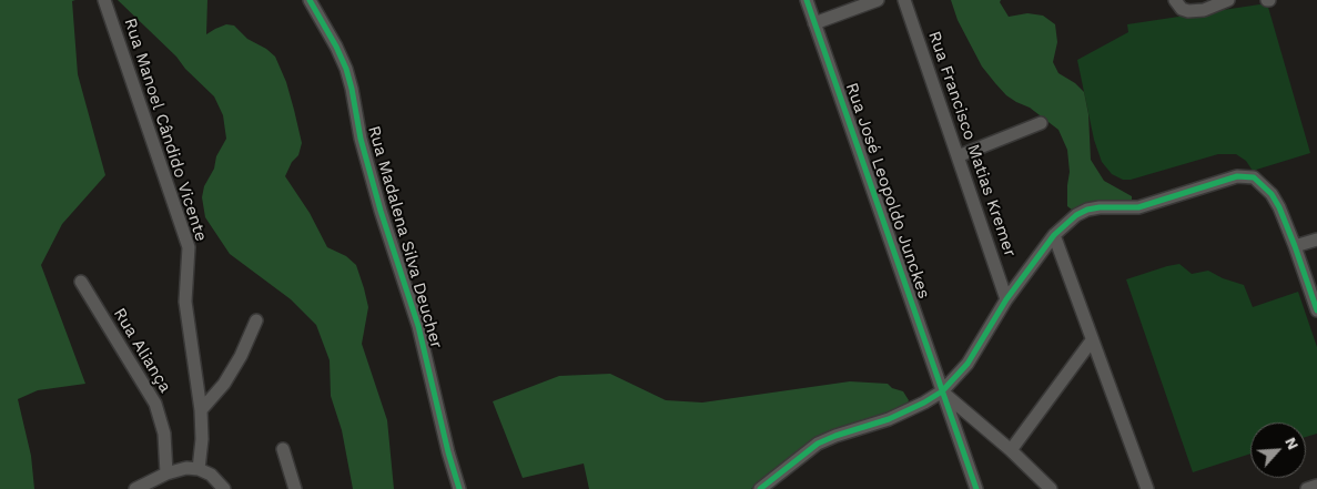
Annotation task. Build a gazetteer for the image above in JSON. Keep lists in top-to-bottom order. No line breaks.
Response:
{"streets":{"street":["Rua Manoel Cândido Vicente","Rua Francisco Matias Kremer","Rua José Leopoldo Junckes","Rua Madalena Silva Deucher","Rua Aliança"]},"north":"top right"}
